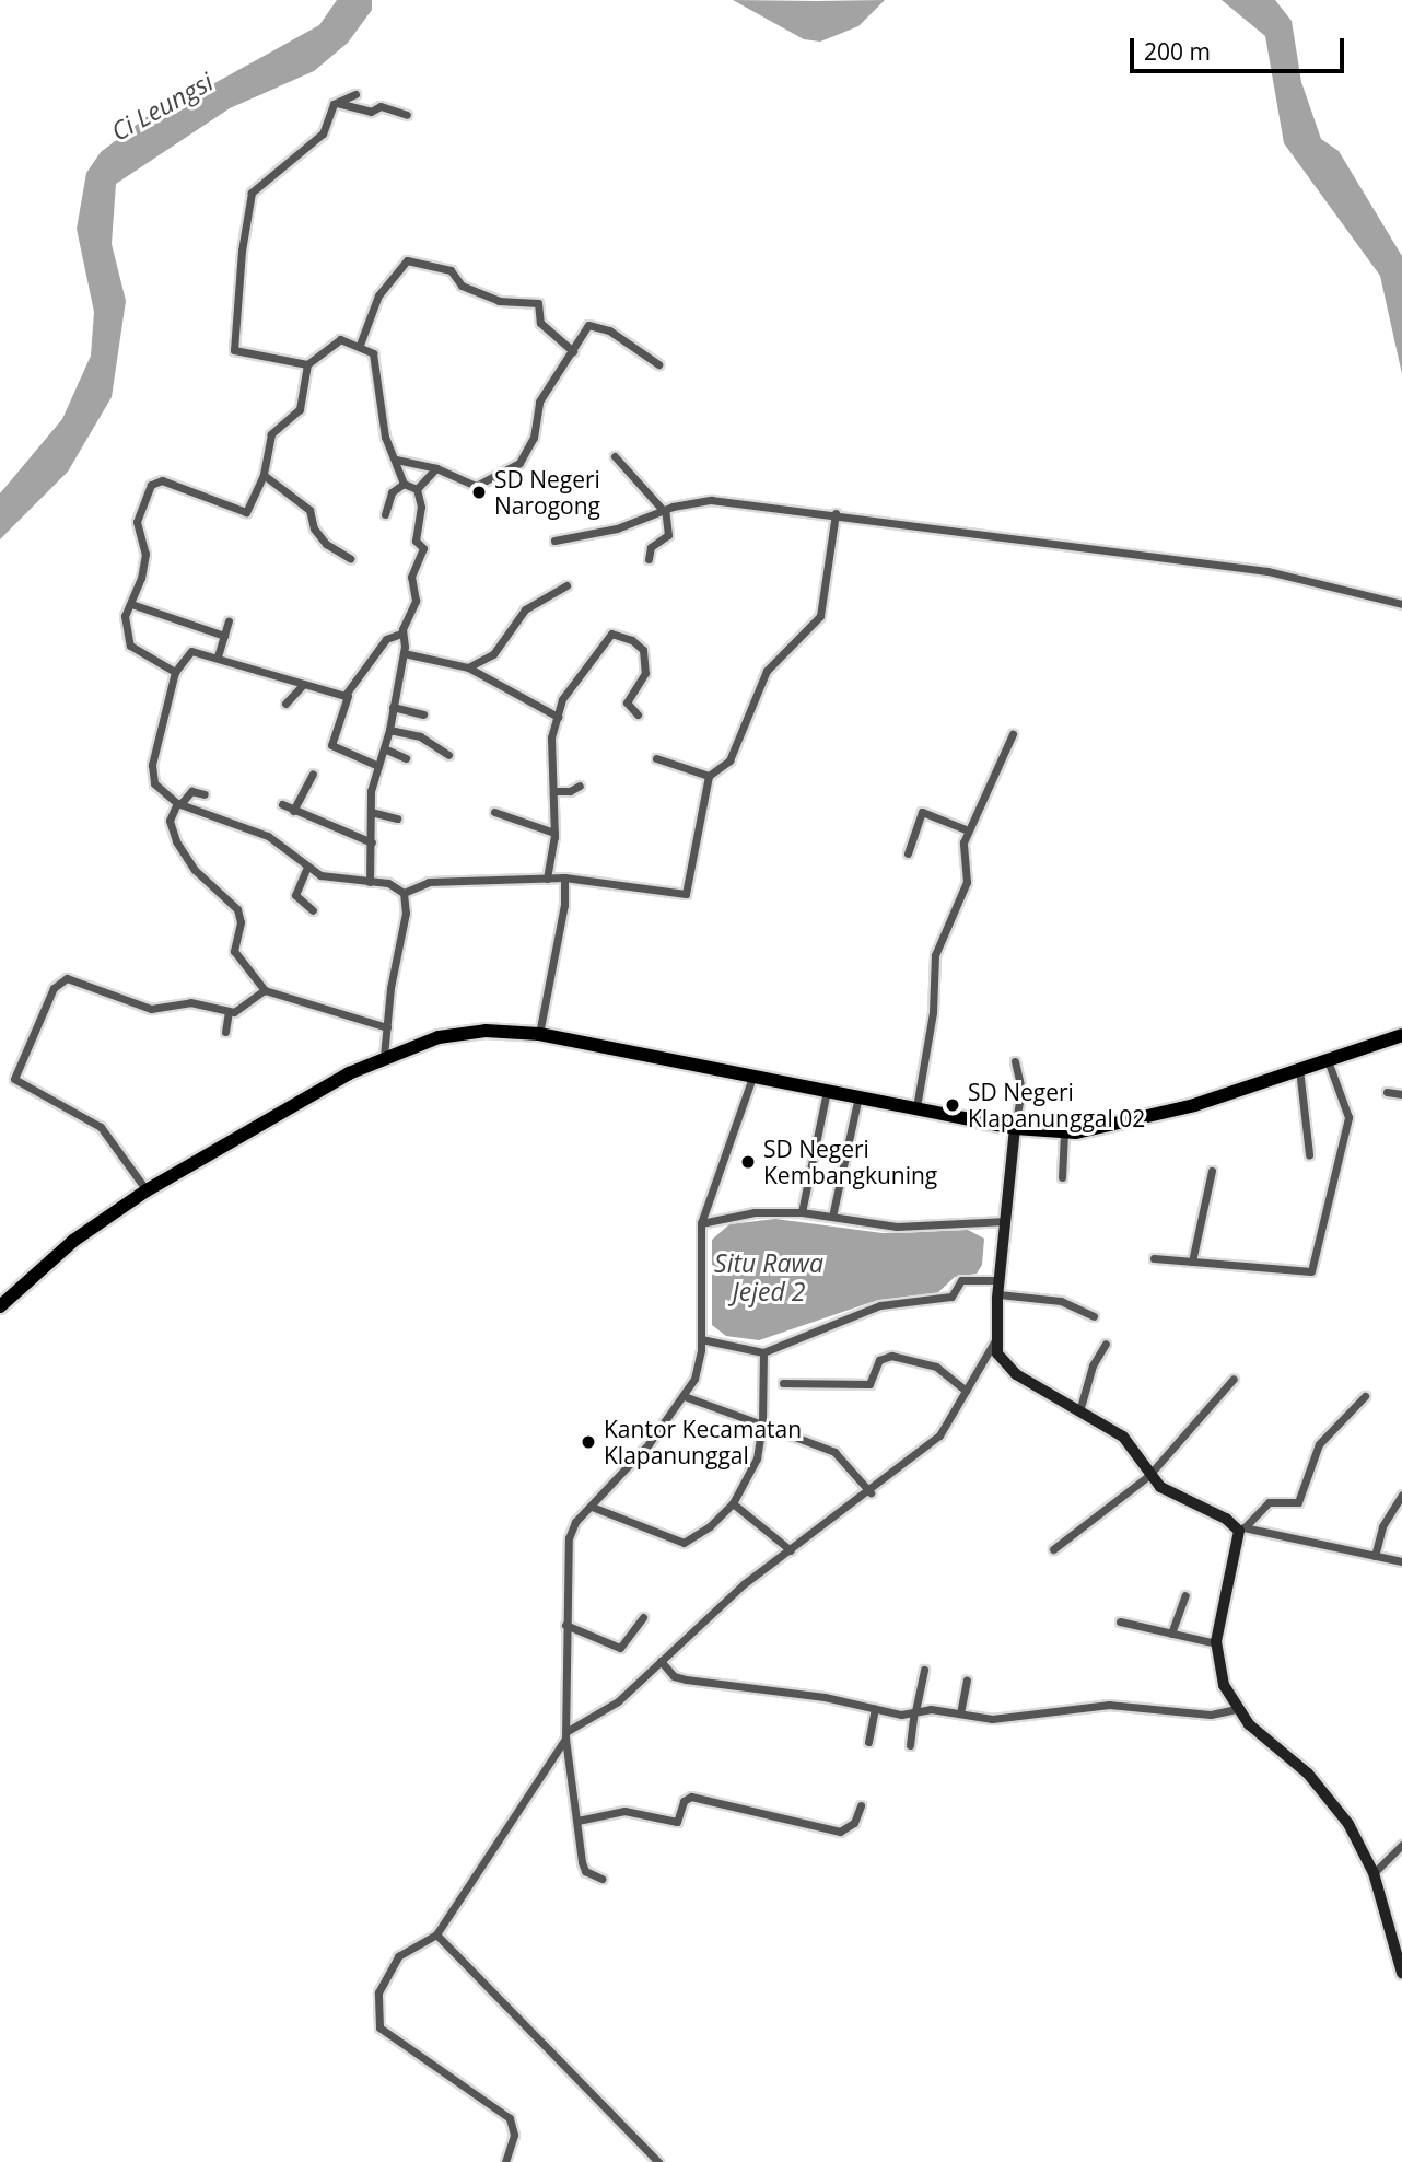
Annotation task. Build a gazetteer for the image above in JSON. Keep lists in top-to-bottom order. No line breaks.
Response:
{"water":["Ci Leungsi","Situ Rawa Jejed 2"],"places":["SD Negeri Narogong","SD Negeri Klapanunggal 02","SD Negeri Kembangkuning","Kantor Kecamatan Klapanunggal"],"scale_bar":"200 m"}
